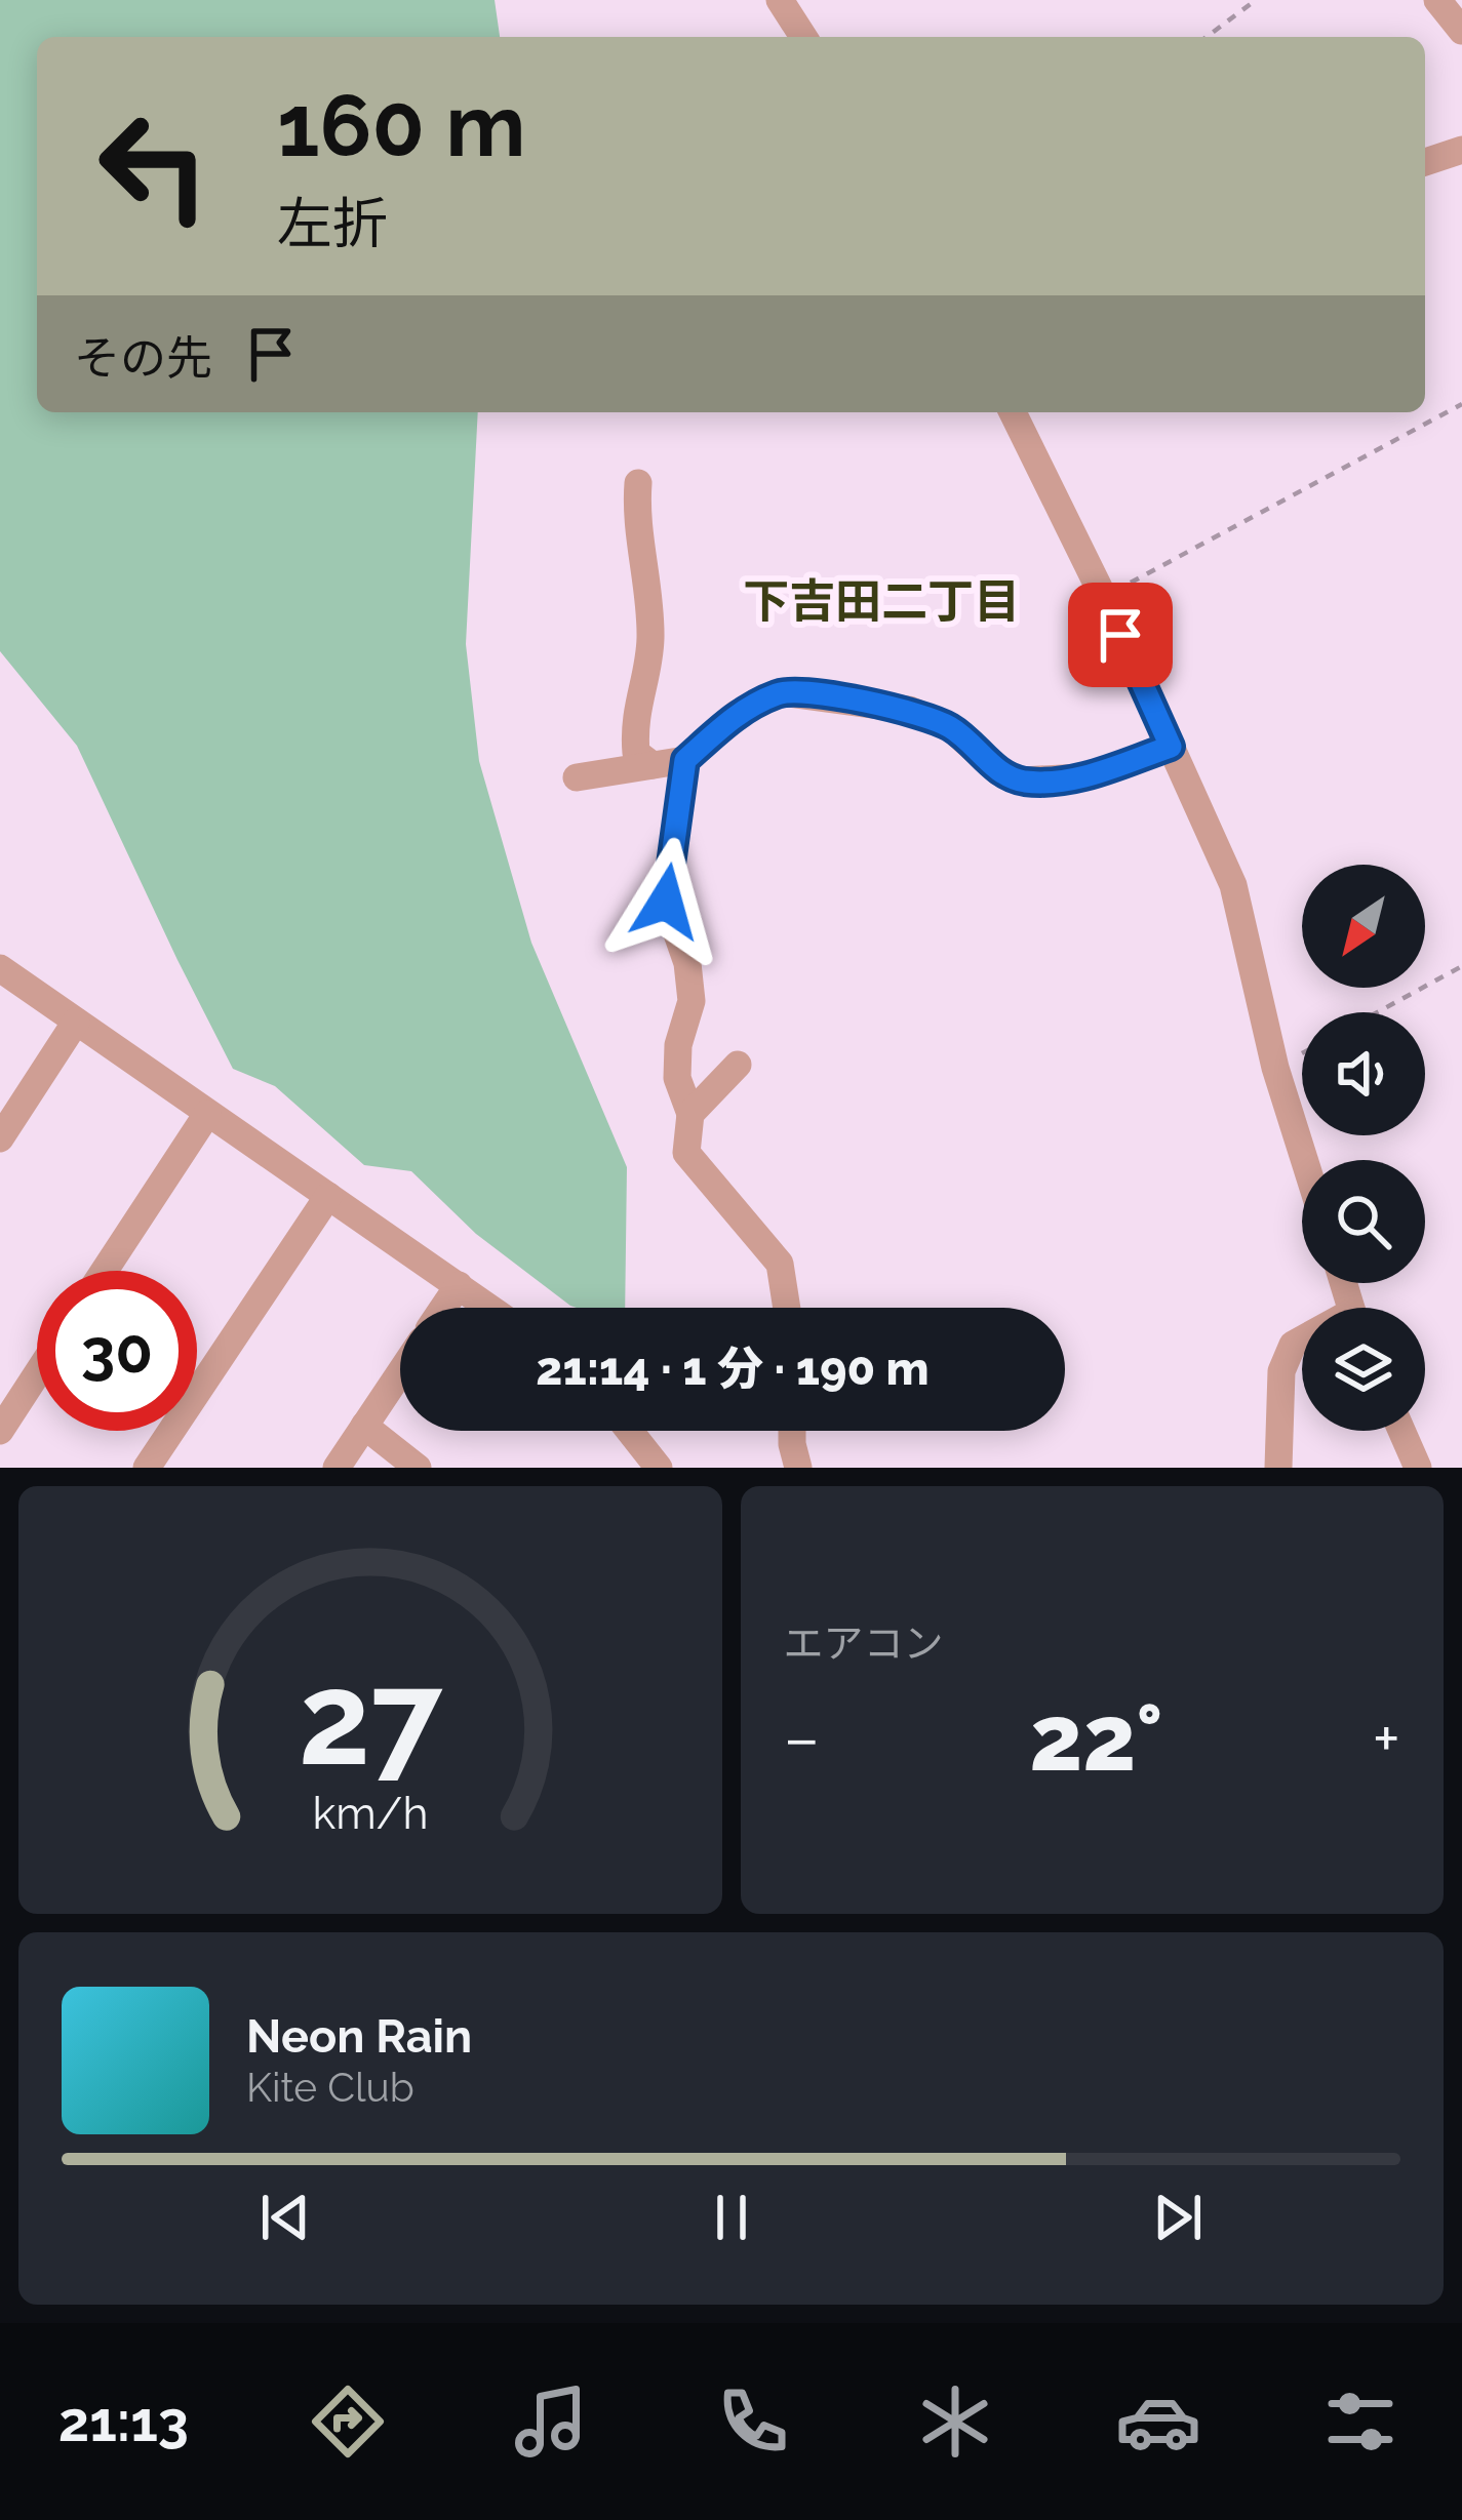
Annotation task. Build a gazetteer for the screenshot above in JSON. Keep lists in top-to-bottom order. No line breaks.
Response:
{"districts":["下吉田二丁目"],"north":"bottom left","page":{"turn":["160 m","左折"],"then":"その先","limit":"30","trip":"21:14 · 1 分 · 190 m","tile":"エアコン","heat":["−","22°","+"],"song":["Neon Rain","Kite Club"],"tabs":"21:13","gauge":["27","km/h"]}}
